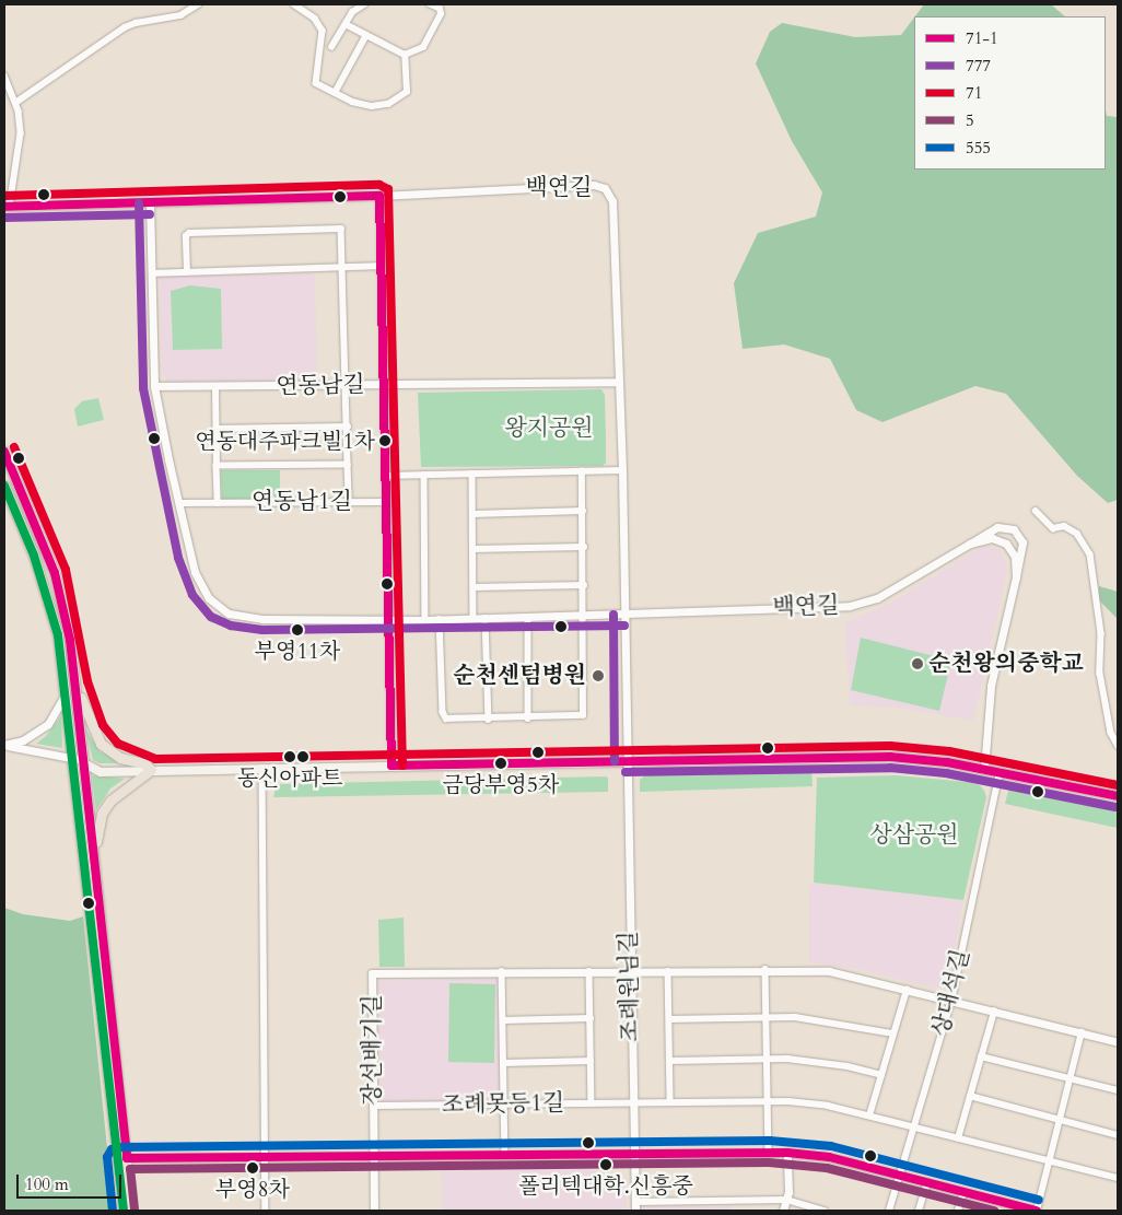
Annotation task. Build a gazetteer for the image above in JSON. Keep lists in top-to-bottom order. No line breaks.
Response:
{"streets":{"street":["백연길","연동남길","연동남1길","조례원님길","상대석길","장선배기길","조례못등1길"]},"crossings":[["백연길","연동남길"],["백연길","조례원님길"],["연동남길","연동남1길"],["조례원님길","장선배기길"],["조례원님길","조례못등1길"],["상대석길","장선배기길"],["상대석길","조례못등1길"],["장선배기길","조례못등1길"]],"parks":["왕지공원","상삼공원"],"places":["연동대주파크빌1차","부영11차","순천왕의중학교","순천센텀병원","동신아파트","금당부영5차","폴리텍대학.신흥중","부영8차"],"lines":["transit line 71","transit line 71-1","transit line 777","transit line 555","transit line 5"],"legend":["71-1","777","71","5","555"],"scale_bar":"100 m"}
